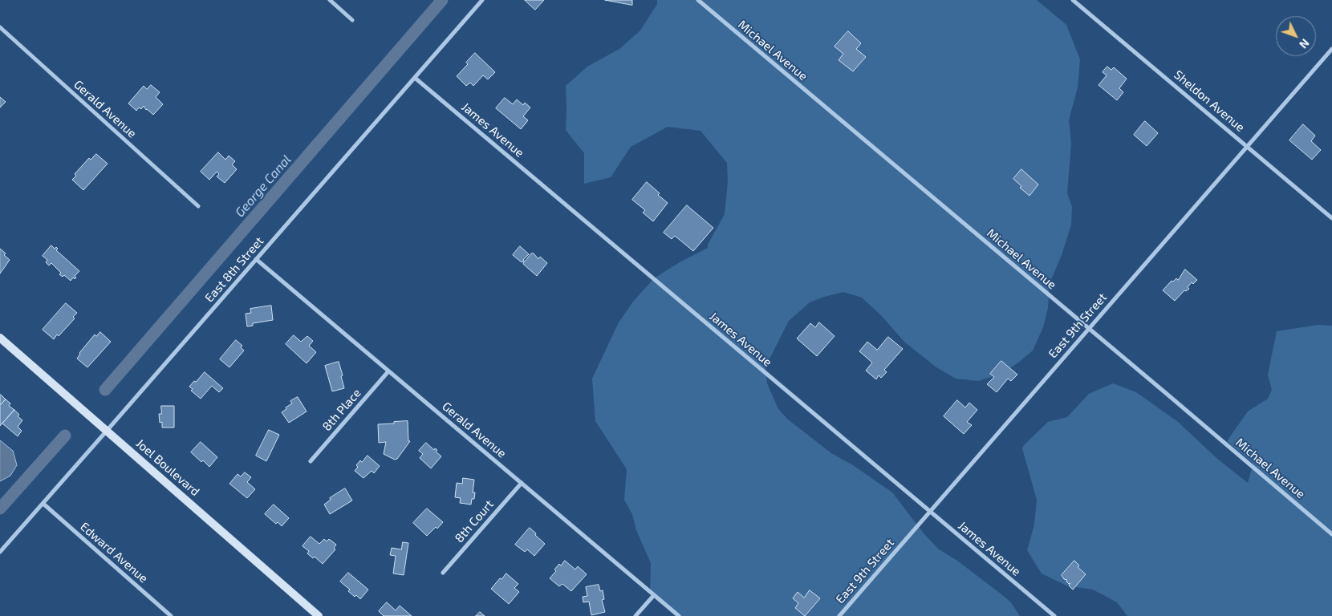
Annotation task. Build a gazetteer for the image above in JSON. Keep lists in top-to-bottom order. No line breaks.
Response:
{"streets":{"main road":["Joel Boulevard"],"street":["Michael Avenue","Sheldon Avenue","Gerald Avenue","James Avenue","East 8th Street","East 9th Street","8th Place","8th Court","Edward Avenue"]},"crossings":[["Michael Avenue","East 9th Street"],["Sheldon Avenue","East 9th Street"],["Gerald Avenue","East 8th Street"],["Gerald Avenue","8th Place"],["Gerald Avenue","8th Court"],["James Avenue","East 8th Street"],["James Avenue","East 9th Street"],["East 8th Street","Joel Boulevard"],["East 8th Street","Edward Avenue"]],"water":["George Canal"],"north":"bottom right"}
